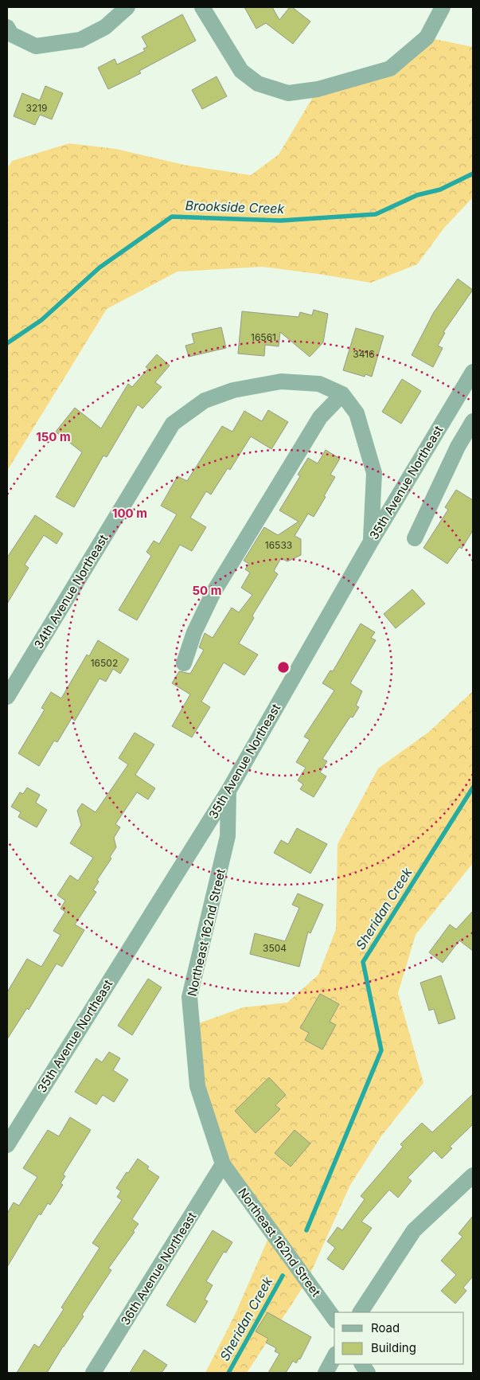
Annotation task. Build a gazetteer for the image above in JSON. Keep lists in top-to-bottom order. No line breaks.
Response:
{"streets":{"street":["35th Avenue Northeast","34th Avenue Northeast","Northeast 162nd Street","36th Avenue Northeast"]},"crossings":[["35th Avenue Northeast","Northeast 162nd Street"],["Northeast 162nd Street","36th Avenue Northeast"]],"water":["Brookside Creek","Sheridan Creek"],"house_numbers":["3219","16561","3416","16533","16502","3504"],"legend":["Road","Building"],"rings":["150 m","100 m","50 m"]}
